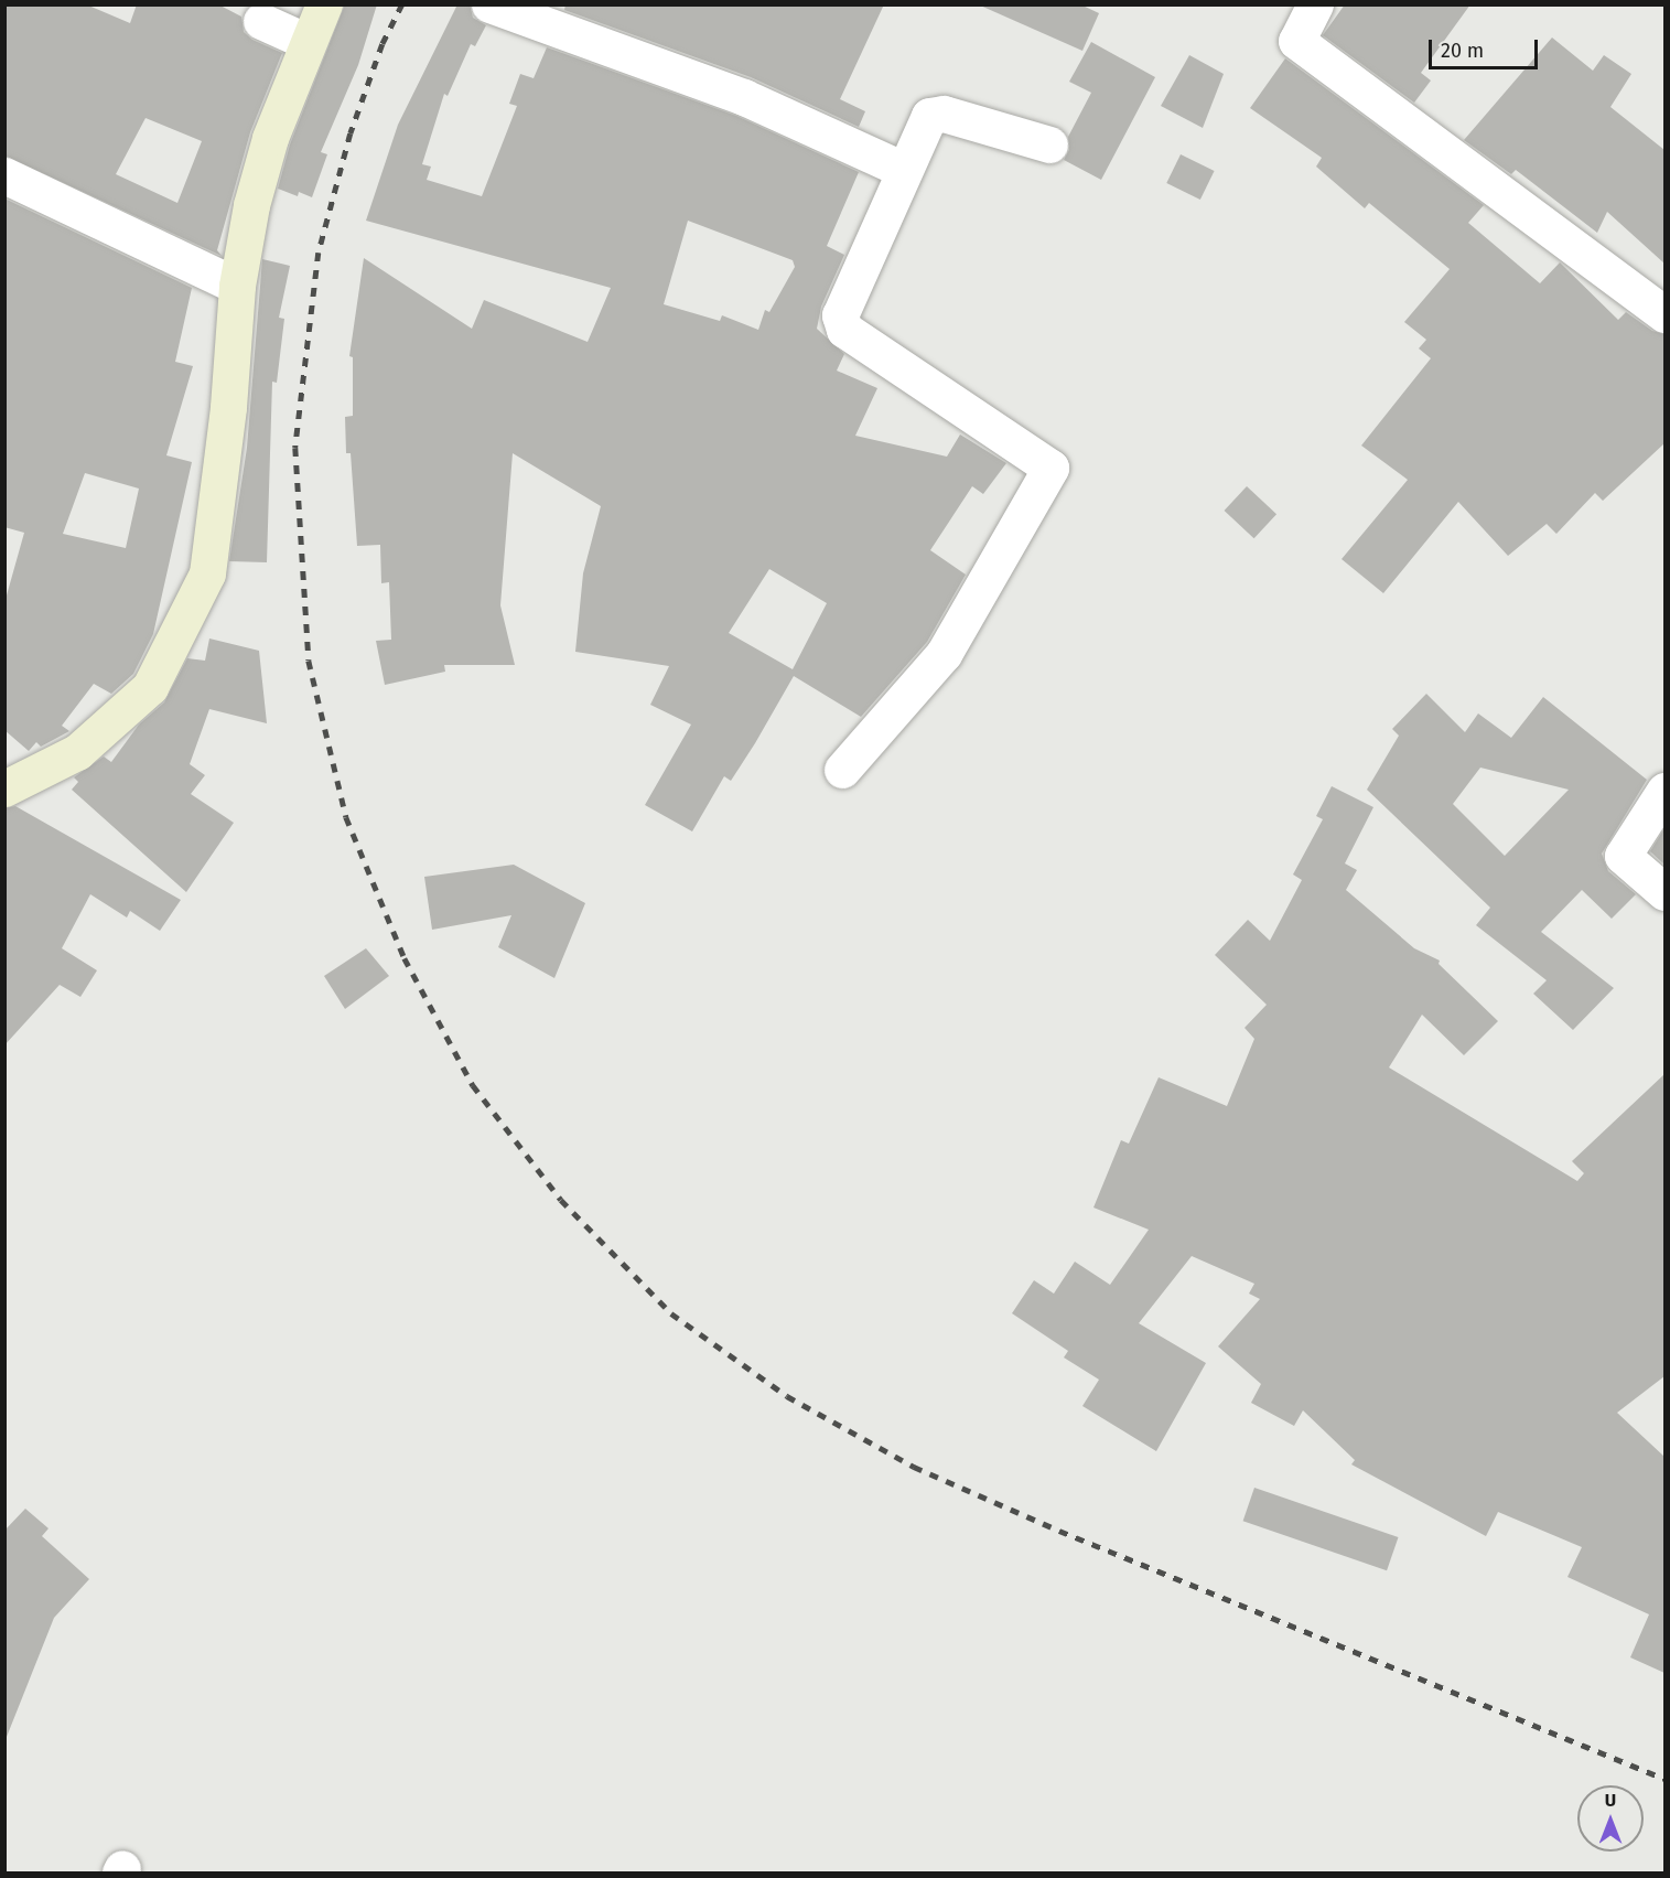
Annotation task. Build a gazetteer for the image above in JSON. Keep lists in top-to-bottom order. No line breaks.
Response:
{"scale_bar":"20 m","north":"top"}
